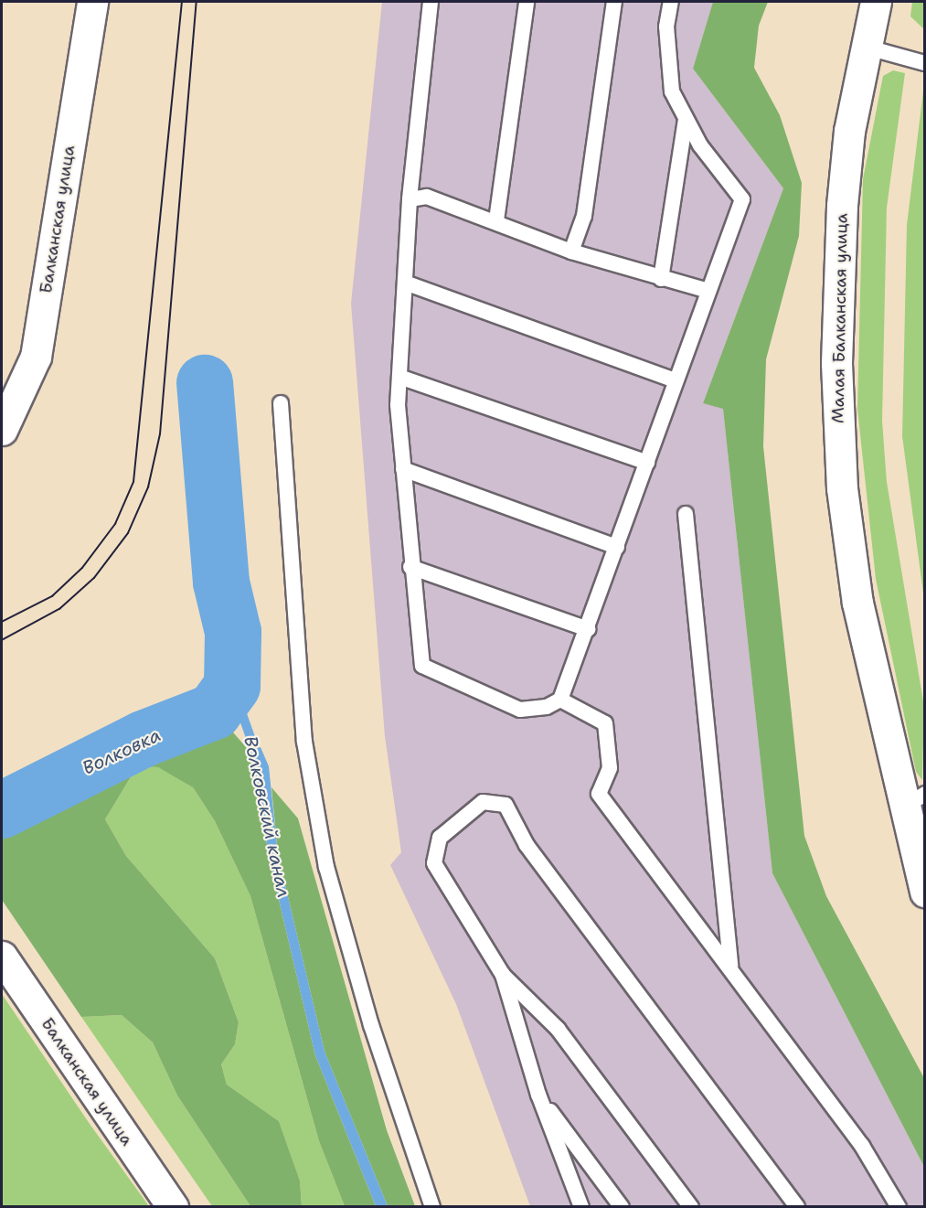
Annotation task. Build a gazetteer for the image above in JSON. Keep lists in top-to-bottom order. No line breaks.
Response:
{"streets":{"street":["Балканская улица","Малая Балканская улица"]},"water":["Волковка","Волковский канал"]}
